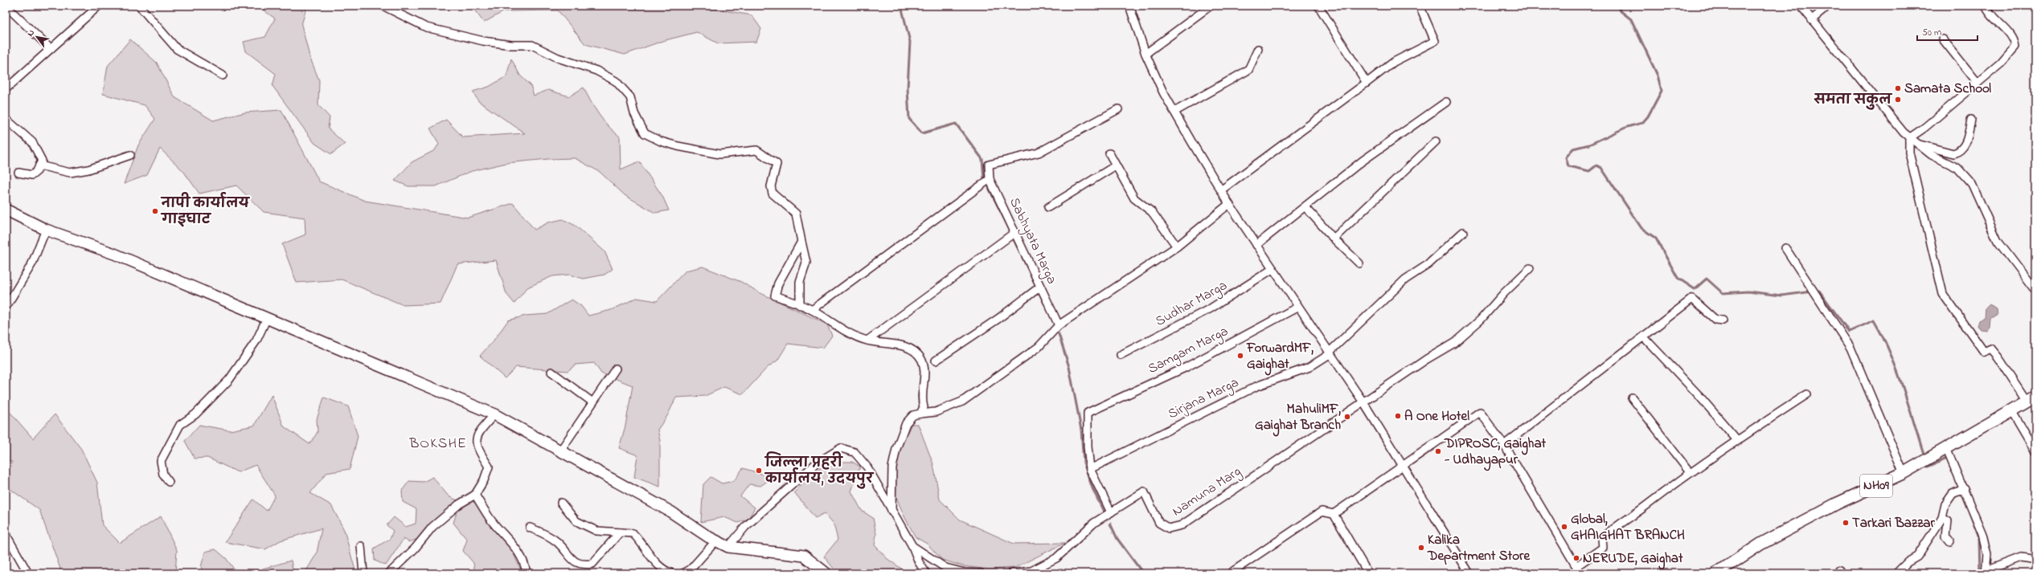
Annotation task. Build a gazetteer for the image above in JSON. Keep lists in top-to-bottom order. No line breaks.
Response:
{"streets":{"main road":["NH09"],"street":["Sabhyata Marga","Sudhar Marga","Samgam Marga","Sirjana Marga","Namuna Marg"]},"crossings":[["Samgam Marga","Sirjana Marga"]],"districts":["BOKSHE"],"places":["Samata School","समता सकुल","नापी कार्यालय गाइघाट","ForwardMF, Gaighat","A One Hotel","MahuliMF, Gaighat Branch","DIPROSC, Gaighat - Udhayapur","जिल्ला प्रहरी कार्यालय, उदयपुर","Tarkari Bazzar","Global, GHAIGHAT BRANCH","Kalika Department Store","NERUDE, Gaighat"],"scale_bar":"50 m","north":"top left"}
